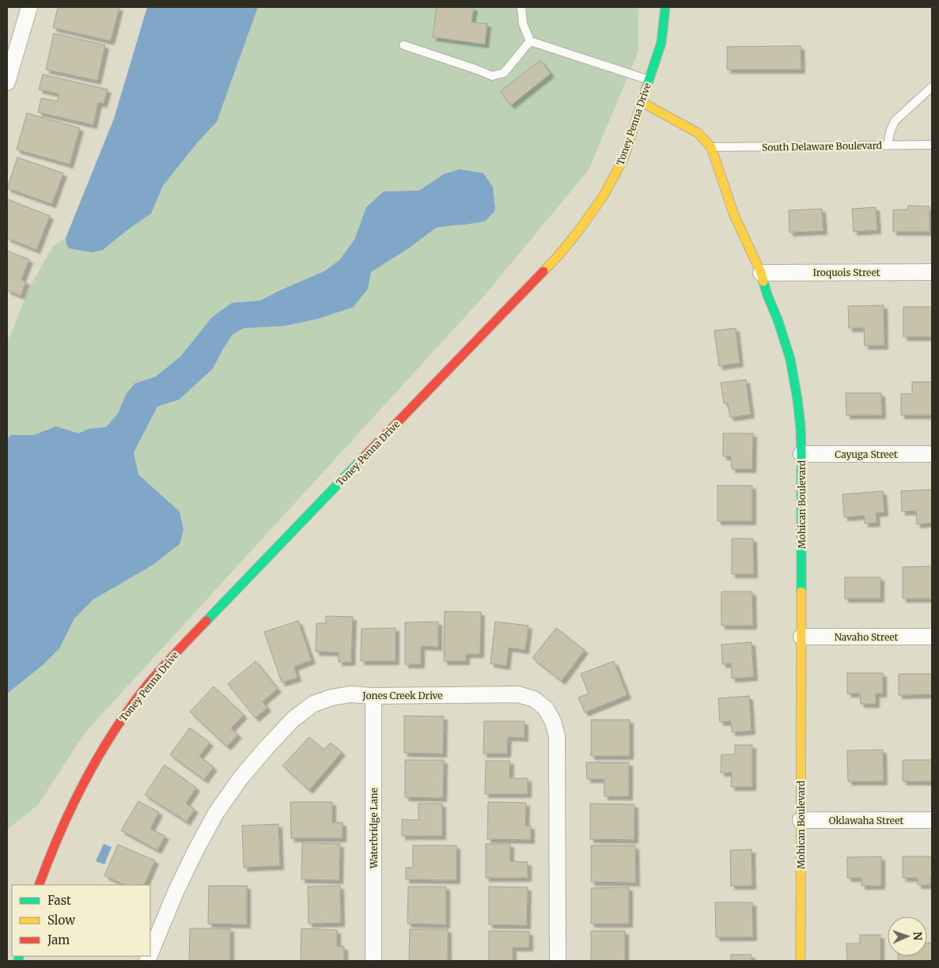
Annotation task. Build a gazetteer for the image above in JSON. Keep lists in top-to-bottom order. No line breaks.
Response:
{"streets":{"street":["Toney Penna Drive","Iroquois Street","Cayuga Street","Mohican Boulevard","Navaho Street","Jones Creek Drive","Oklawaha Street","Waterbridge Lane"],"lane":["South Delaware Boulevard"]},"crossings":[["Toney Penna Drive","Mohican Boulevard"],["South Delaware Boulevard","Mohican Boulevard"],["Iroquois Street","Mohican Boulevard"],["Cayuga Street","Mohican Boulevard"],["Mohican Boulevard","Navaho Street"],["Mohican Boulevard","Oklawaha Street"],["Jones Creek Drive","Waterbridge Lane"]],"legend":["Fast","Slow","Jam"],"north":"right"}
